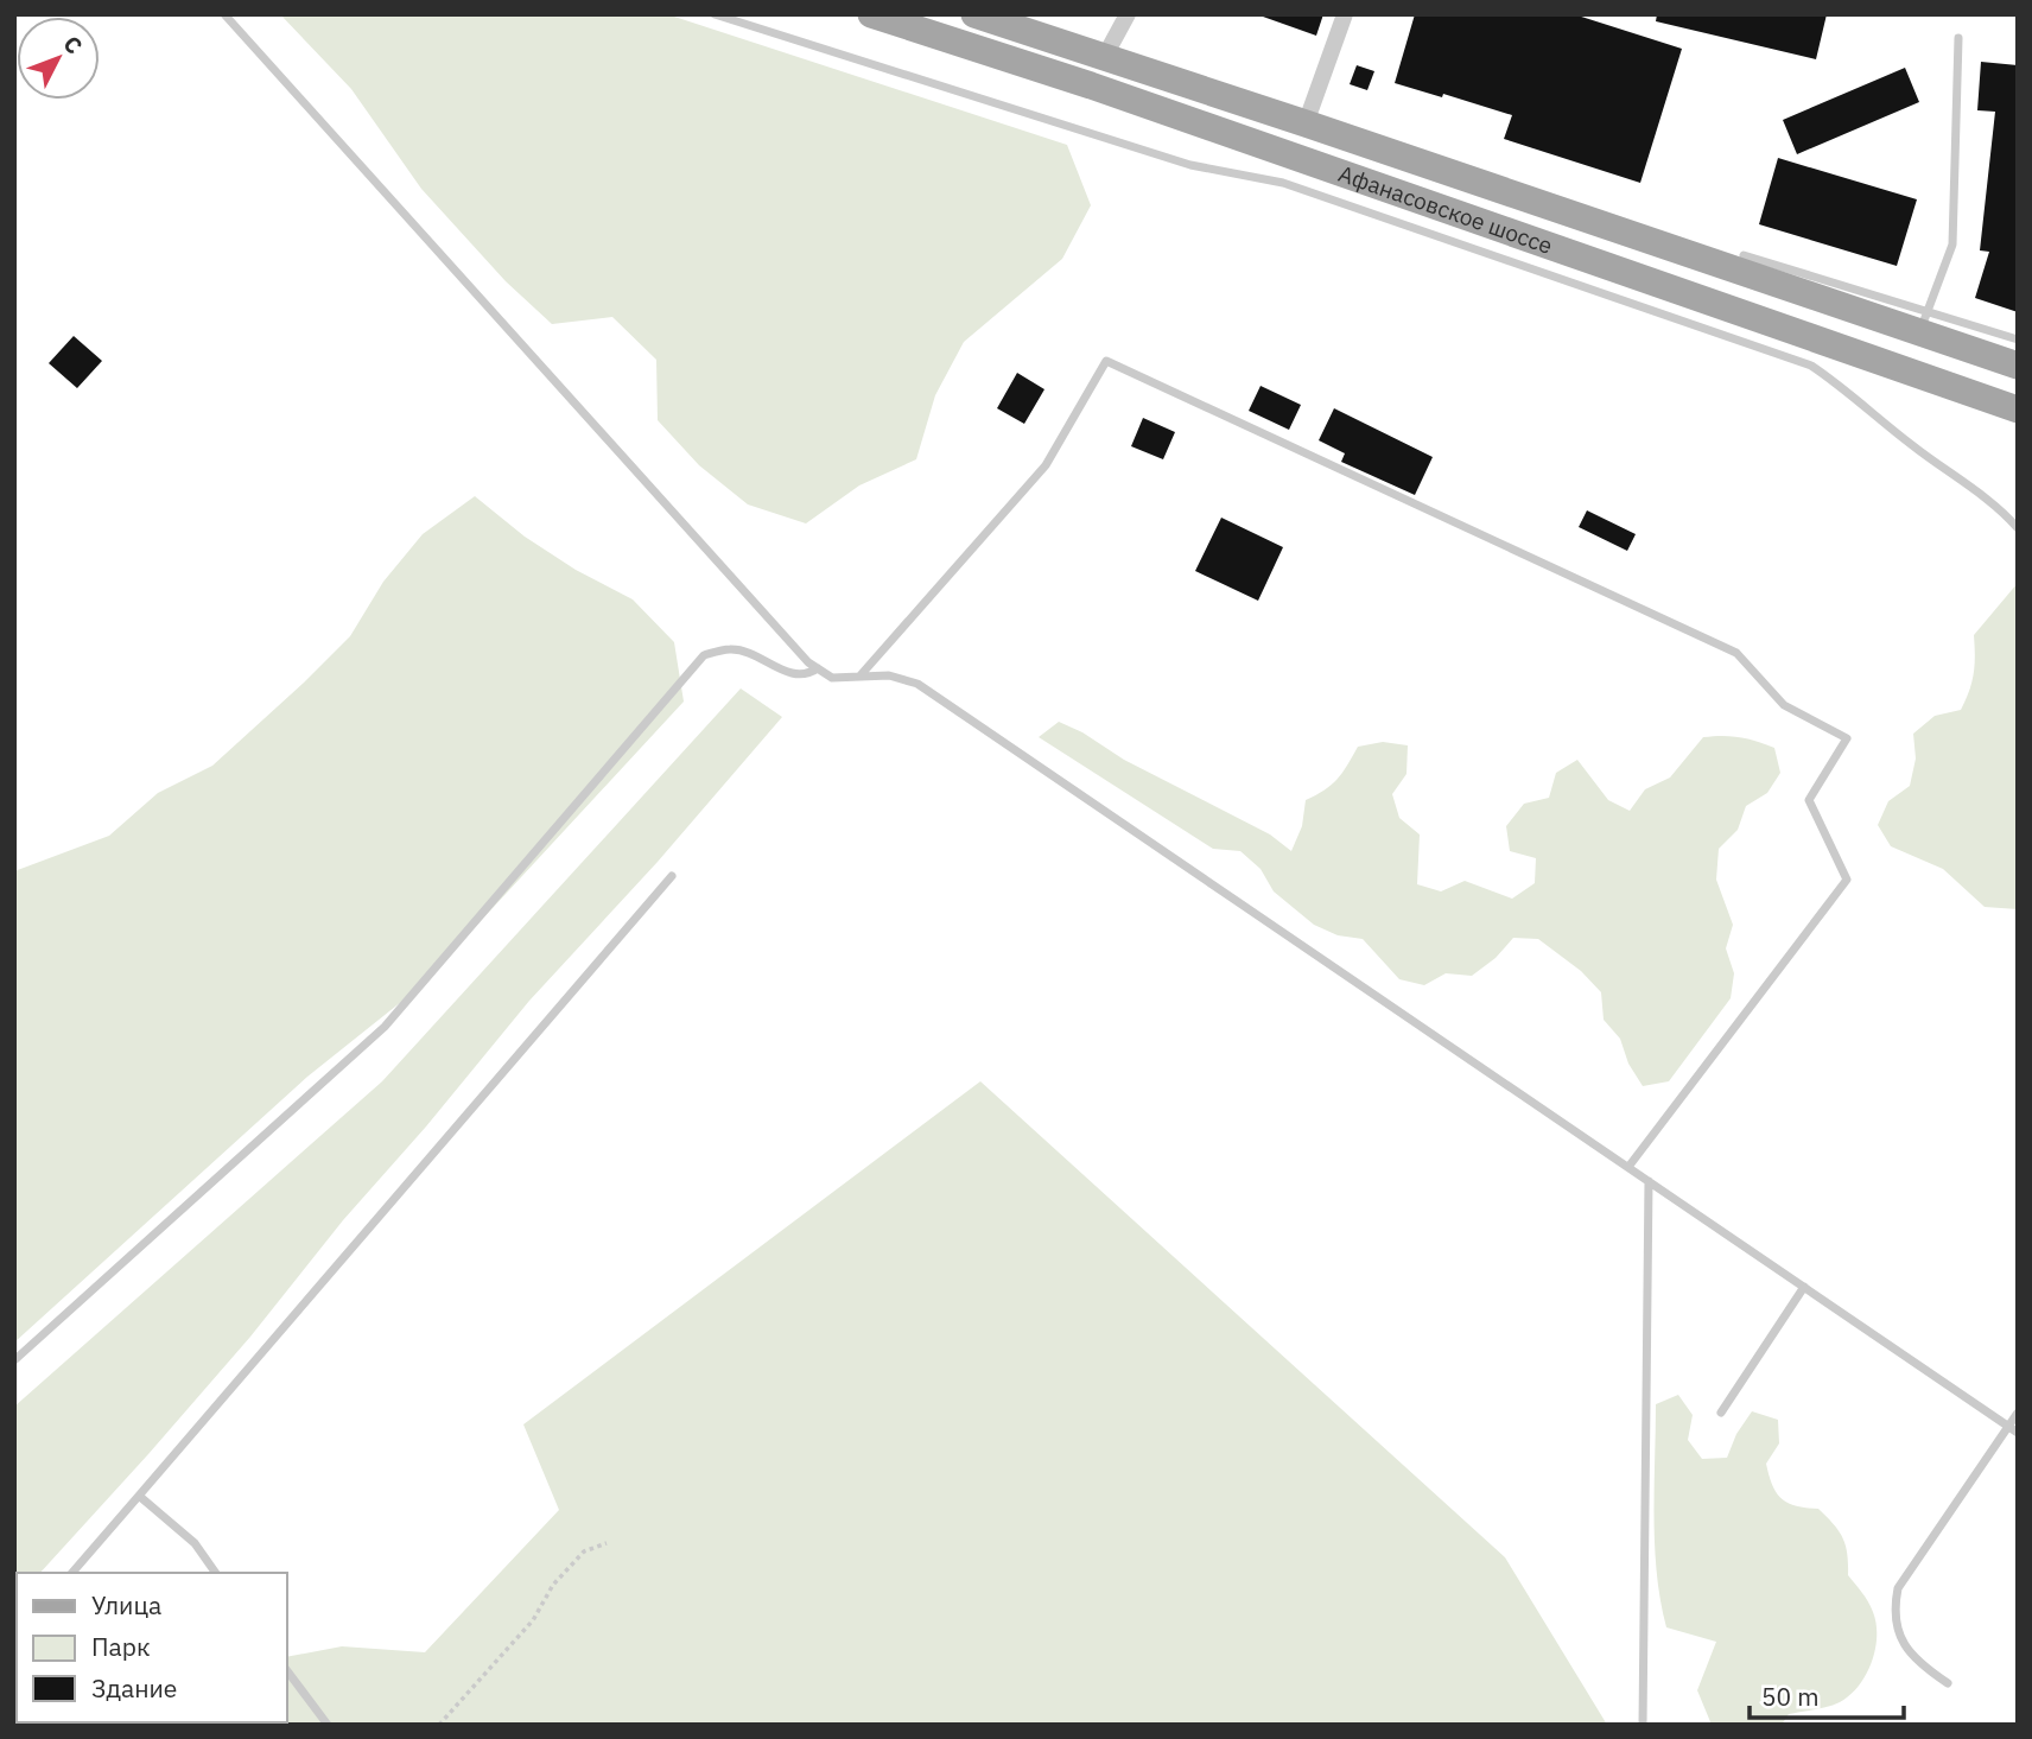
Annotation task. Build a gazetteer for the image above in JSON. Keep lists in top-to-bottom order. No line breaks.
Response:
{"streets":{"main road":["Афанасовское шоссе"]},"legend":["Улица","Парк","Здание"],"scale_bar":"50 m","north":"top right"}
